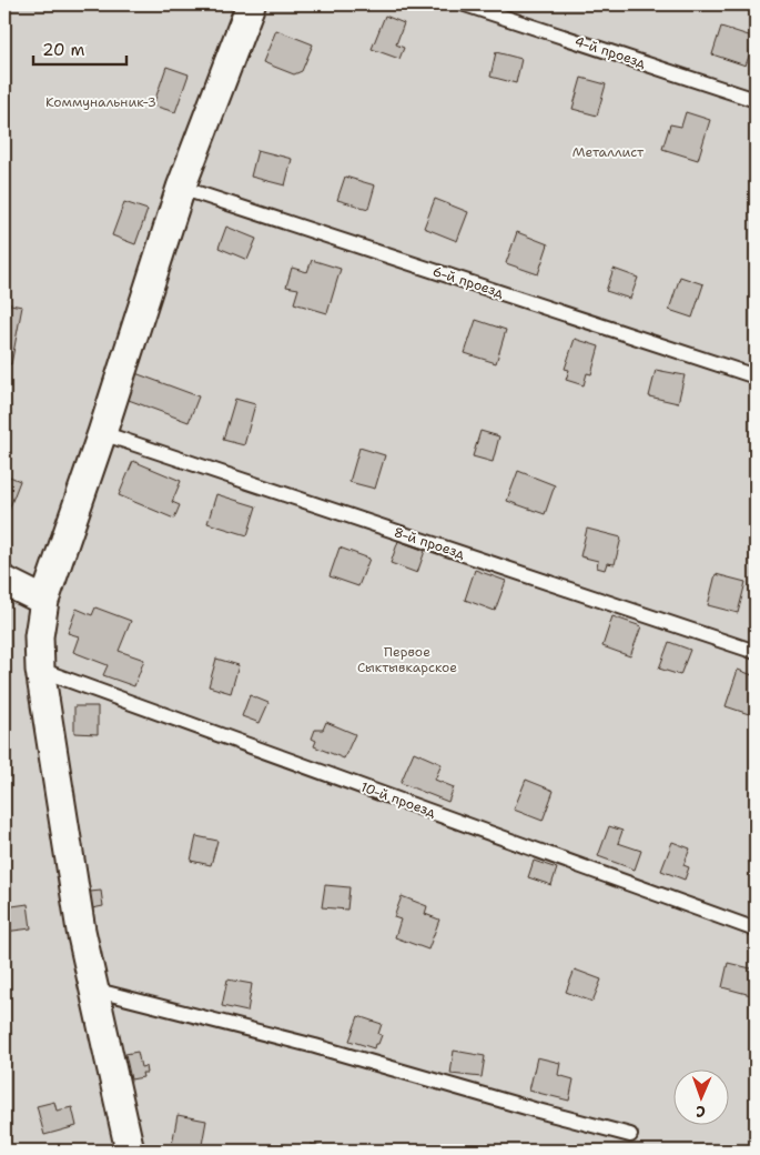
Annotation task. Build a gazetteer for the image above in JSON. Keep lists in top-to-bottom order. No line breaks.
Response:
{"streets":{"lane":["4-й проезд","6-й проезд","8-й проезд","10-й проезд"]},"parks":["Коммунальник-3","Металлист","Первое Сыктывкарское"],"scale_bar":"20 m","north":"bottom"}
